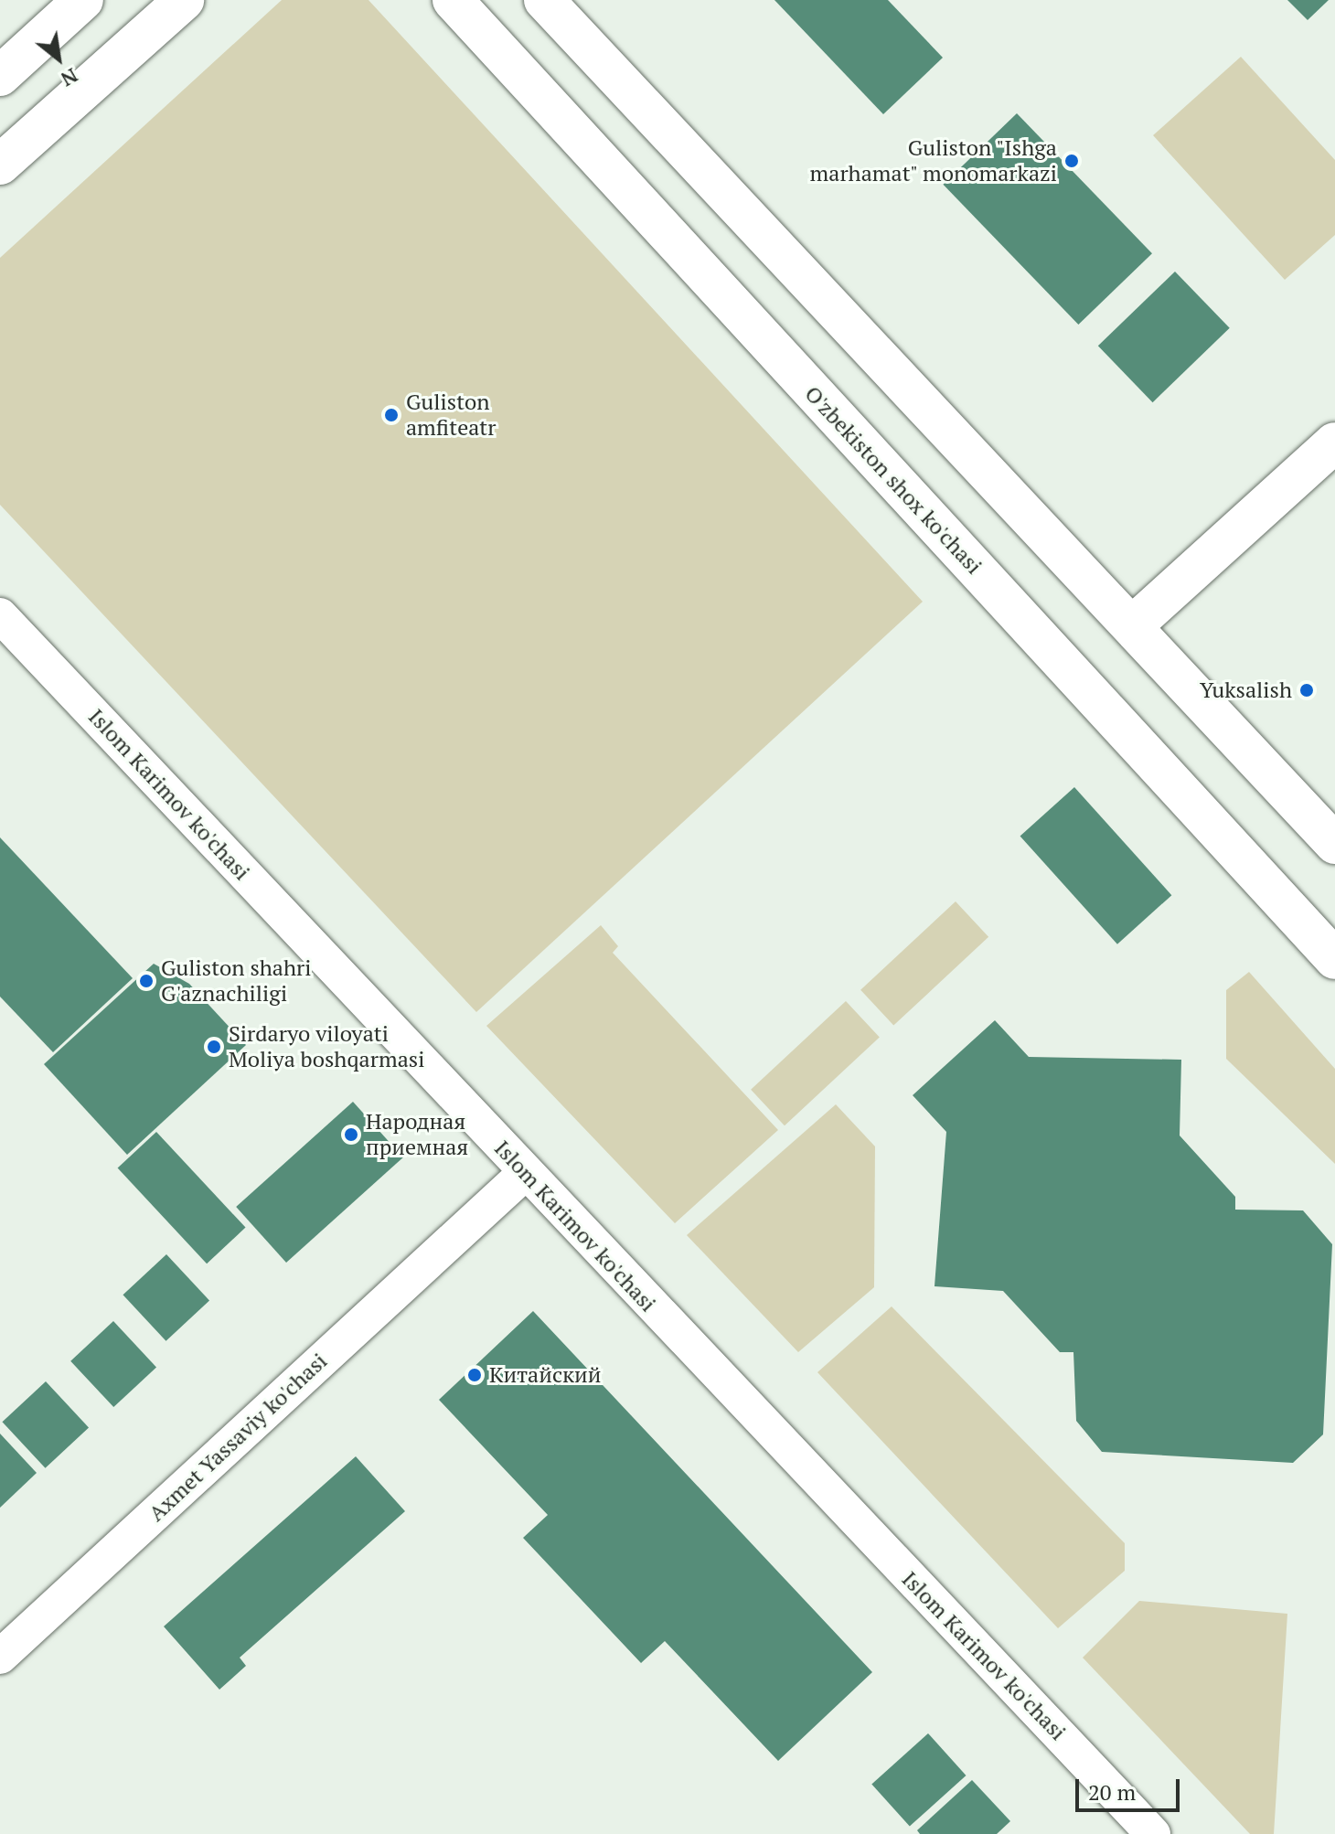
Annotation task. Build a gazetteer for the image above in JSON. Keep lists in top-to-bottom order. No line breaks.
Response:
{"streets":{"main road":["O'zbekiston shox ko'chasi"],"street":["Islom Karimov ko'chasi","Axmet Yassaviy ko'chasi"]},"crossings":[["Islom Karimov ko'chasi","Axmet Yassaviy ko'chasi"]],"places":["Guliston \"Ishga marhamat\" monomarkazi","Guliston amfiteatr","Yuksalish","Guliston shahri G'aznachiligi","Sirdaryo viloyati Moliya boshqarmasi","Народная приемная","Китайский"],"scale_bar":"20 m","north":"bottom right"}
